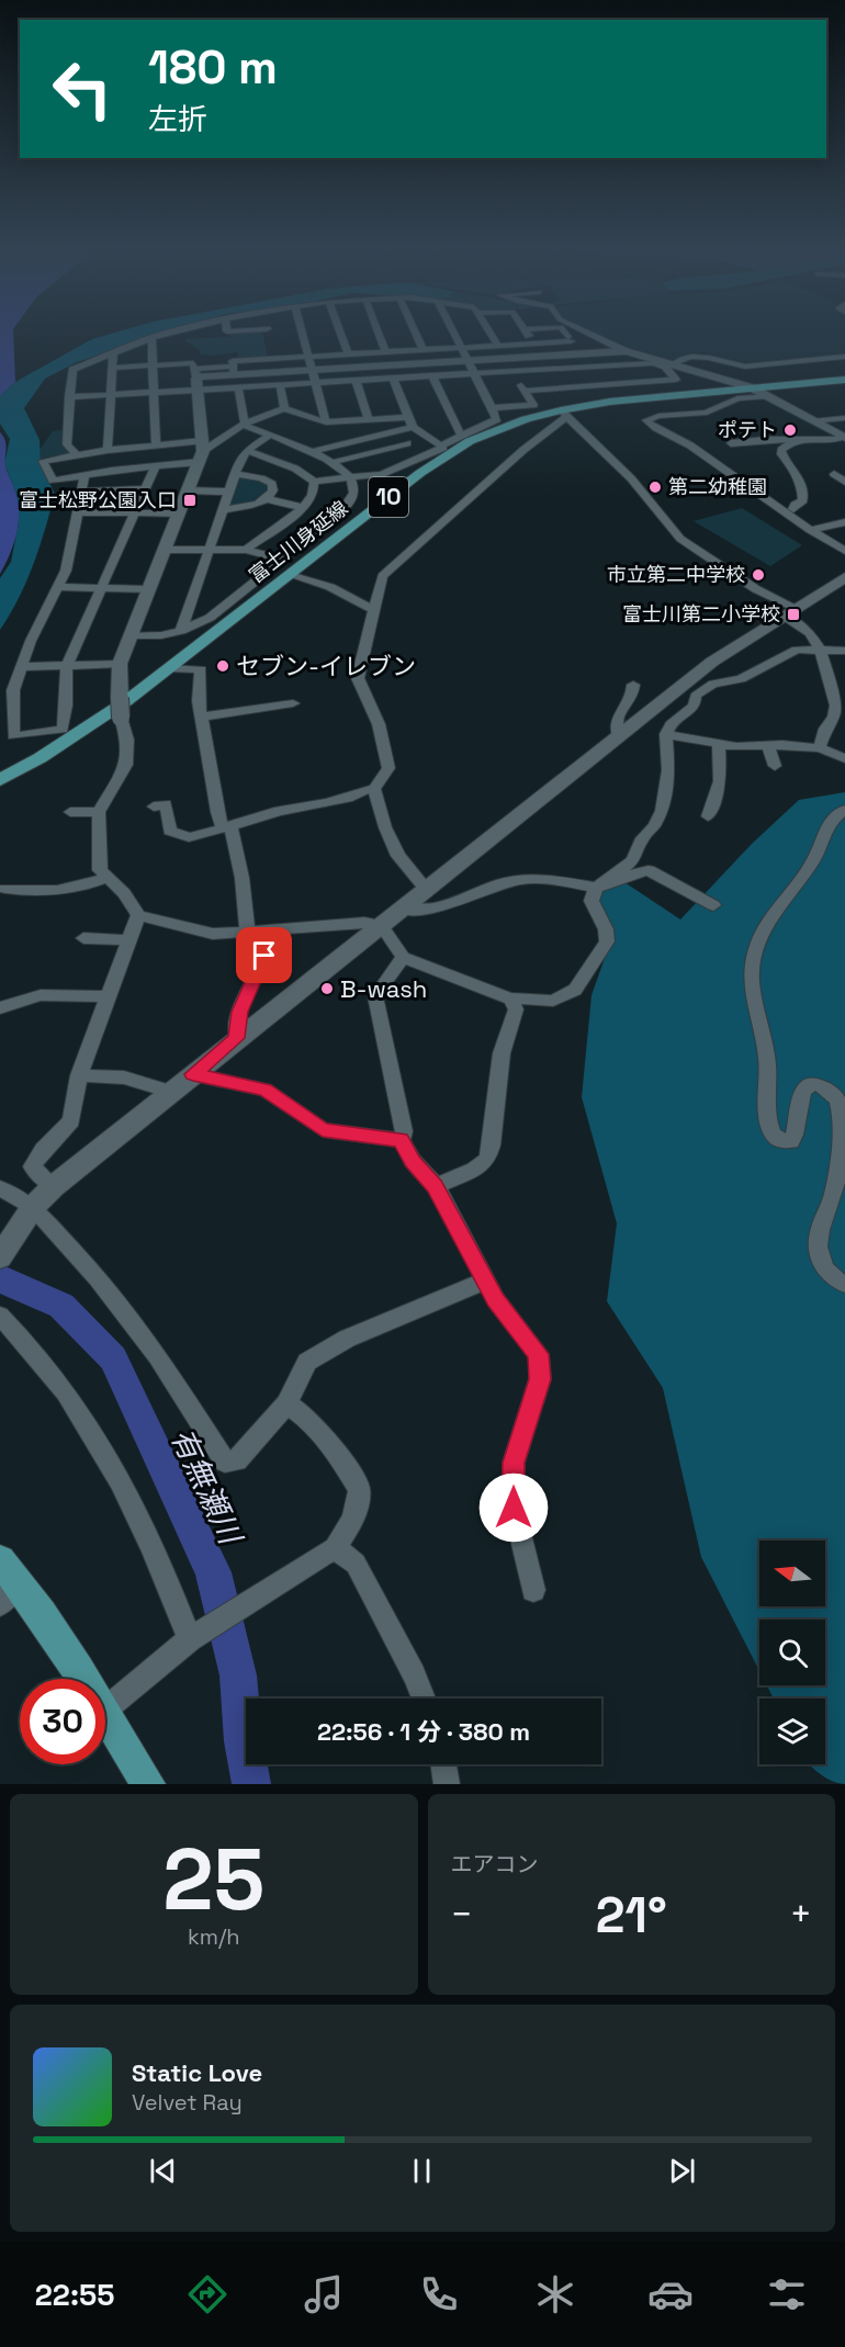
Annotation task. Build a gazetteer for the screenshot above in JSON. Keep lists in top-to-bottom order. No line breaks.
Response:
{"streets":{"main road":["10","富士川身延線"]},"water":["有無瀬川"],"places":{"other":["ポテト","第二幼稚園","市立第二中学校","セブン-イレブン","B-wash"],"transit":["富士松野公園入口","富士川第二小学校"]},"north":"left","page":{"turn":["180 m","左折"],"limit":"30","trip":"22:56 · 1 分 · 380 m","tile":[["25","km/h"],"エアコン"],"heat":["−","21°","+"],"song":["Static Love","Velvet Ray"],"tabs":"22:55"}}
